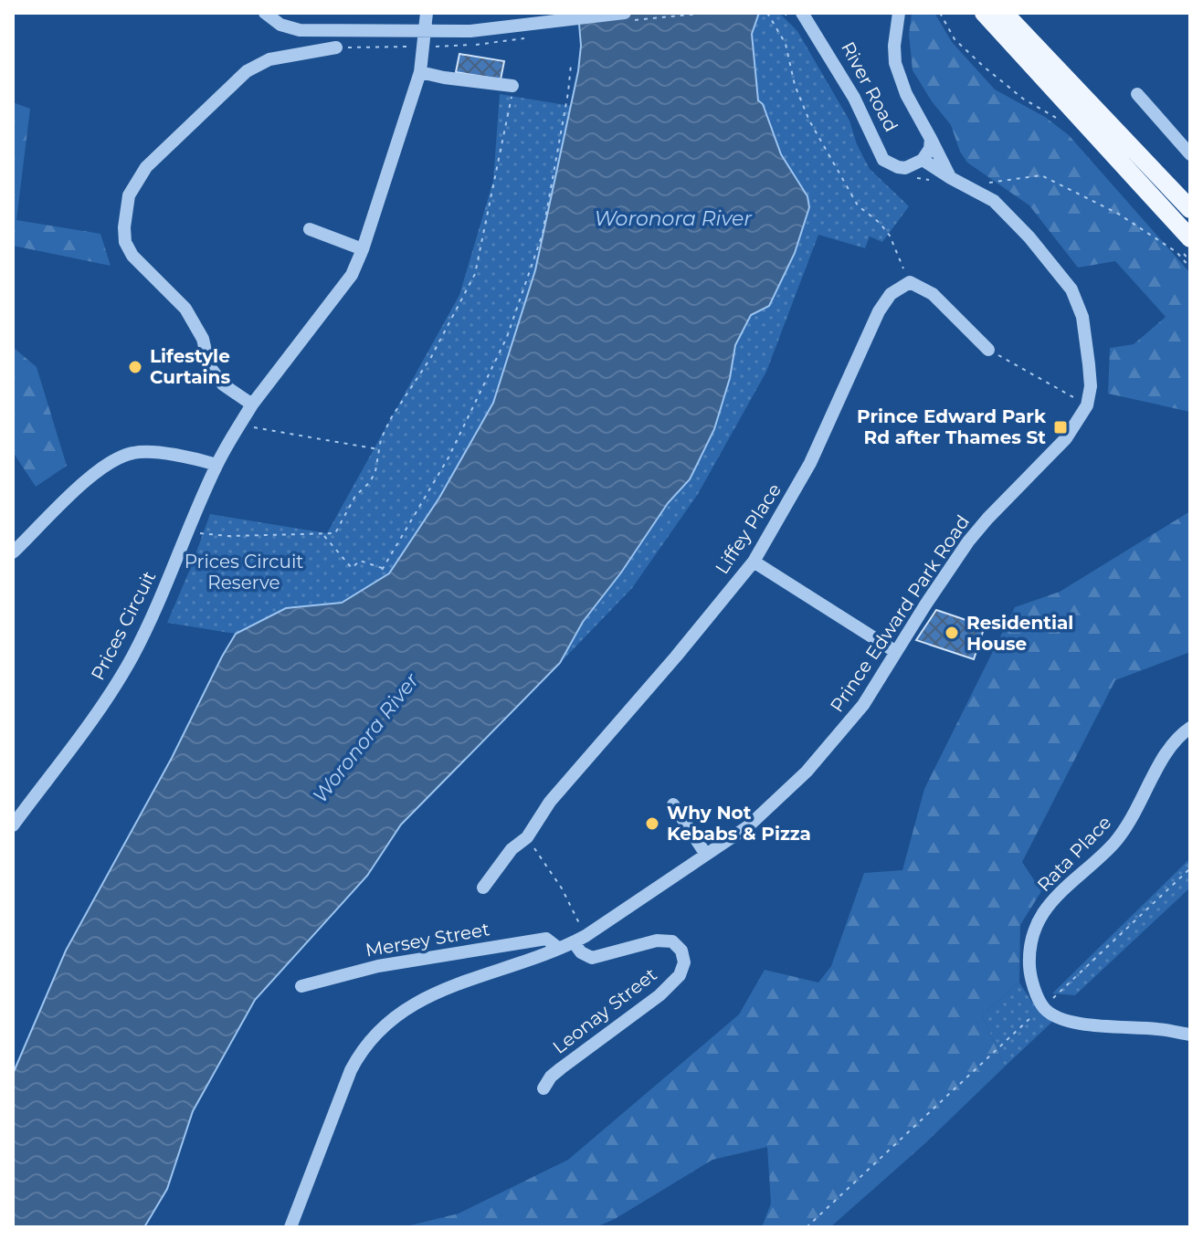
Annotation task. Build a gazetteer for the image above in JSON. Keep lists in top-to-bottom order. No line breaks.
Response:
{"streets":{"street":["River Road","Liffey Place","Prince Edward Park Road","Prices Circuit","Rata Place","Mersey Street","Leonay Street"]},"crossings":[["River Road","Prince Edward Park Road"],["Prince Edward Park Road","Mersey Street"],["Prince Edward Park Road","Leonay Street"]],"water":["Woronora River"],"parks":["Prices Circuit Reserve"],"places":{"other":["Lifestyle Curtains","Residential House","Why Not Kebabs & Pizza"],"transit":["Prince Edward Park Rd after Thames St"]}}
